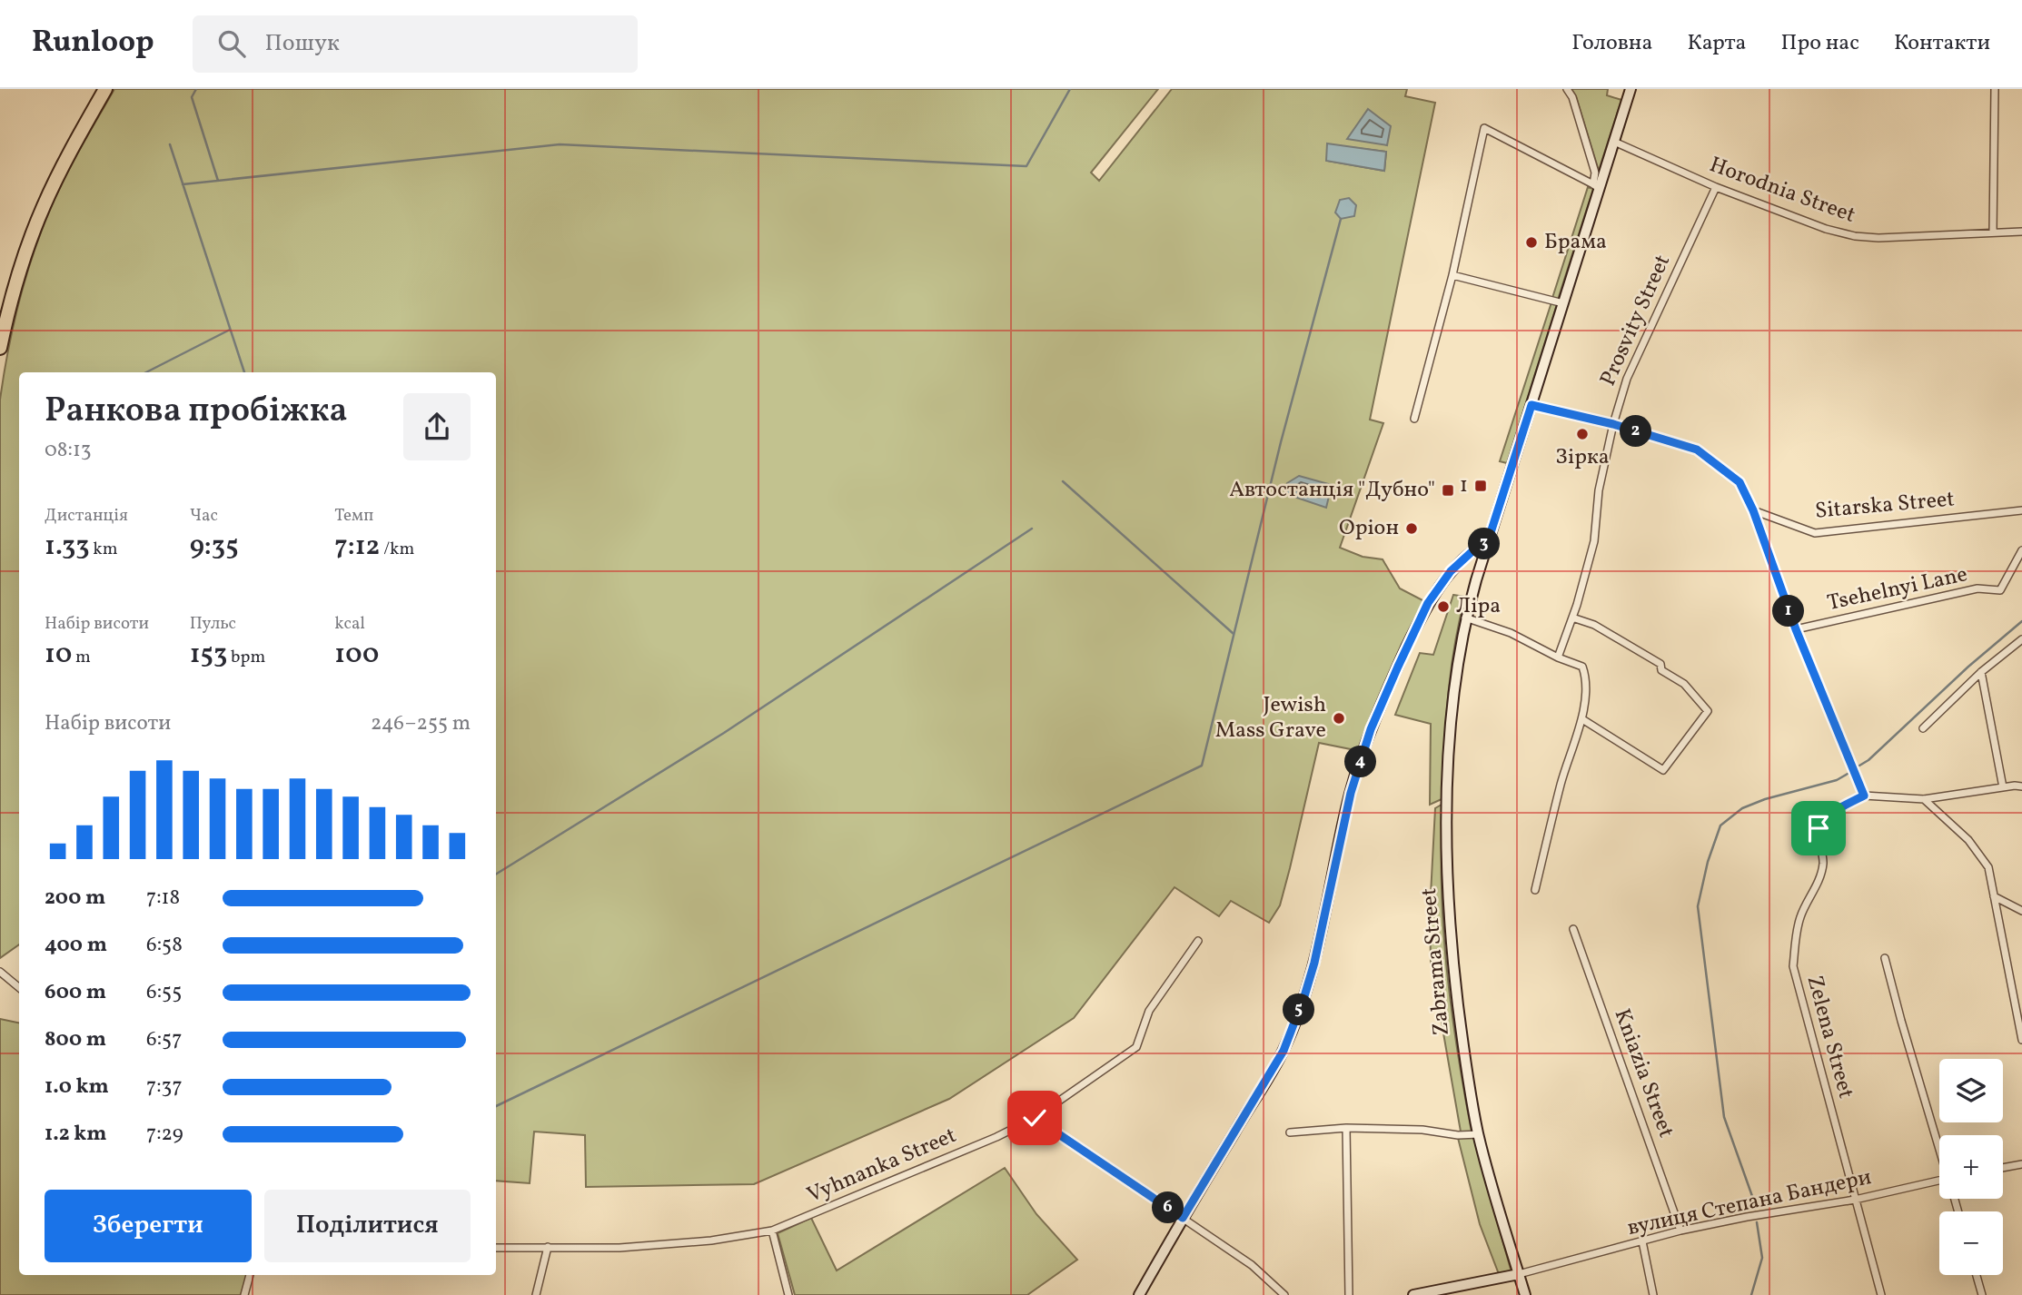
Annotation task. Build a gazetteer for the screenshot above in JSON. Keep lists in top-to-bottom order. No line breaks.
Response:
{"streets":{"main road":["Zabrama Street"],"street":["Horodnia Street","Prosvity Street","Sitarska Street","Tsehelnyi Lane","Zelena Street","Kniazia Street","Vyhnanka Street","вулиця Степана Бандери"]},"crossings":[["Horodnia Street","Prosvity Street"],["Horodnia Street","Zabrama Street"],["Zabrama Street","вулиця Степана Бандери"],["Zelena Street","вулиця Степана Бандери"],["Kniazia Street","вулиця Степана Бандери"]],"places":{"other":["Брама","Зірка","Оріон","Ліра","Jewish Mass Grave"],"transit":["1","Автостанція \"Дубно\""]},"page":{"header":"Runloop","search":"Пошук","nav":["Головна","Карта","Про нас","Контакти"],"heading":["Ранкова пробіжка","08:13"],"pins":["2","3","1","4","5","6"],"stats":[["Дистанція","1.33 km"],["Час","9:35"],["Темп","7:12 /km"],["Набір висоти","10 m"],["Пульс","153 bpm"],["kcal","100"]],"chart":["Набір висоти","246–255 m"],"list":[{"name":"200 m","note":"7:18"},{"name":"400 m","note":"6:58"},{"name":"600 m","note":"6:55"},{"name":"800 m","note":"6:57"},{"name":"1.0 km","note":"7:37"},{"name":"1.2 km","note":"7:29"}],"map_buttons":["+","−"],"buttons":["Зберегти","Поділитися"]}}
